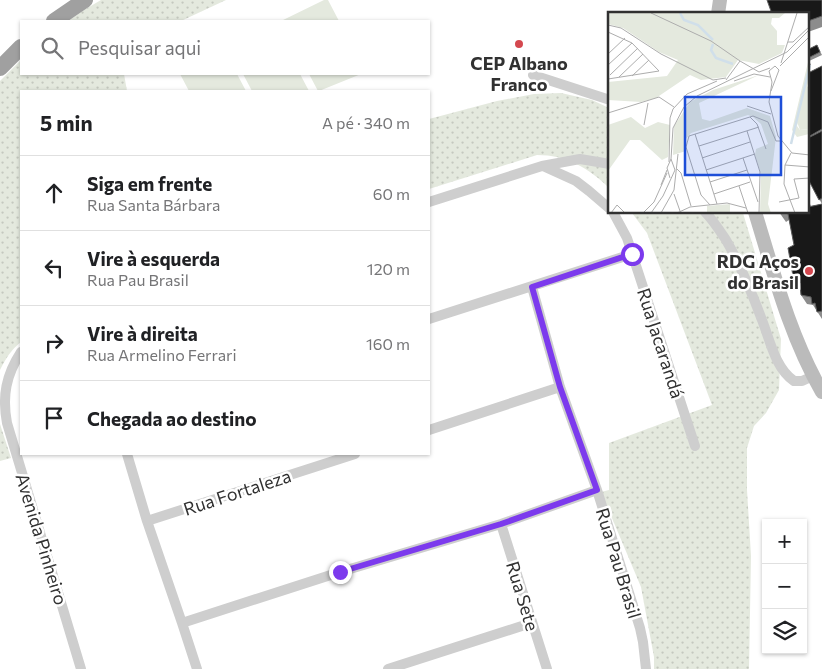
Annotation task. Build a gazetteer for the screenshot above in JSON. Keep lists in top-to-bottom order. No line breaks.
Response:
{"streets":{"street":["Rua Jacarandá","Rua Fortaleza","Avenida Pinheiro","Rua Pau Brasil","Rua Sete"]},"places":["CEP Albano Franco","RDG Aços do Brasil"],"page":{"search":"Pesquisar aqui","heading":["5 min","A pé · 340 m"],"list":[["Siga em frente","Rua Santa Bárbara","60 m"],["Vire à esquerda","Rua Pau Brasil","120 m"],["Vire à direita","Rua Armelino Ferrari","160 m"],"Chegada ao destino"],"map_buttons":["+","−"]}}
